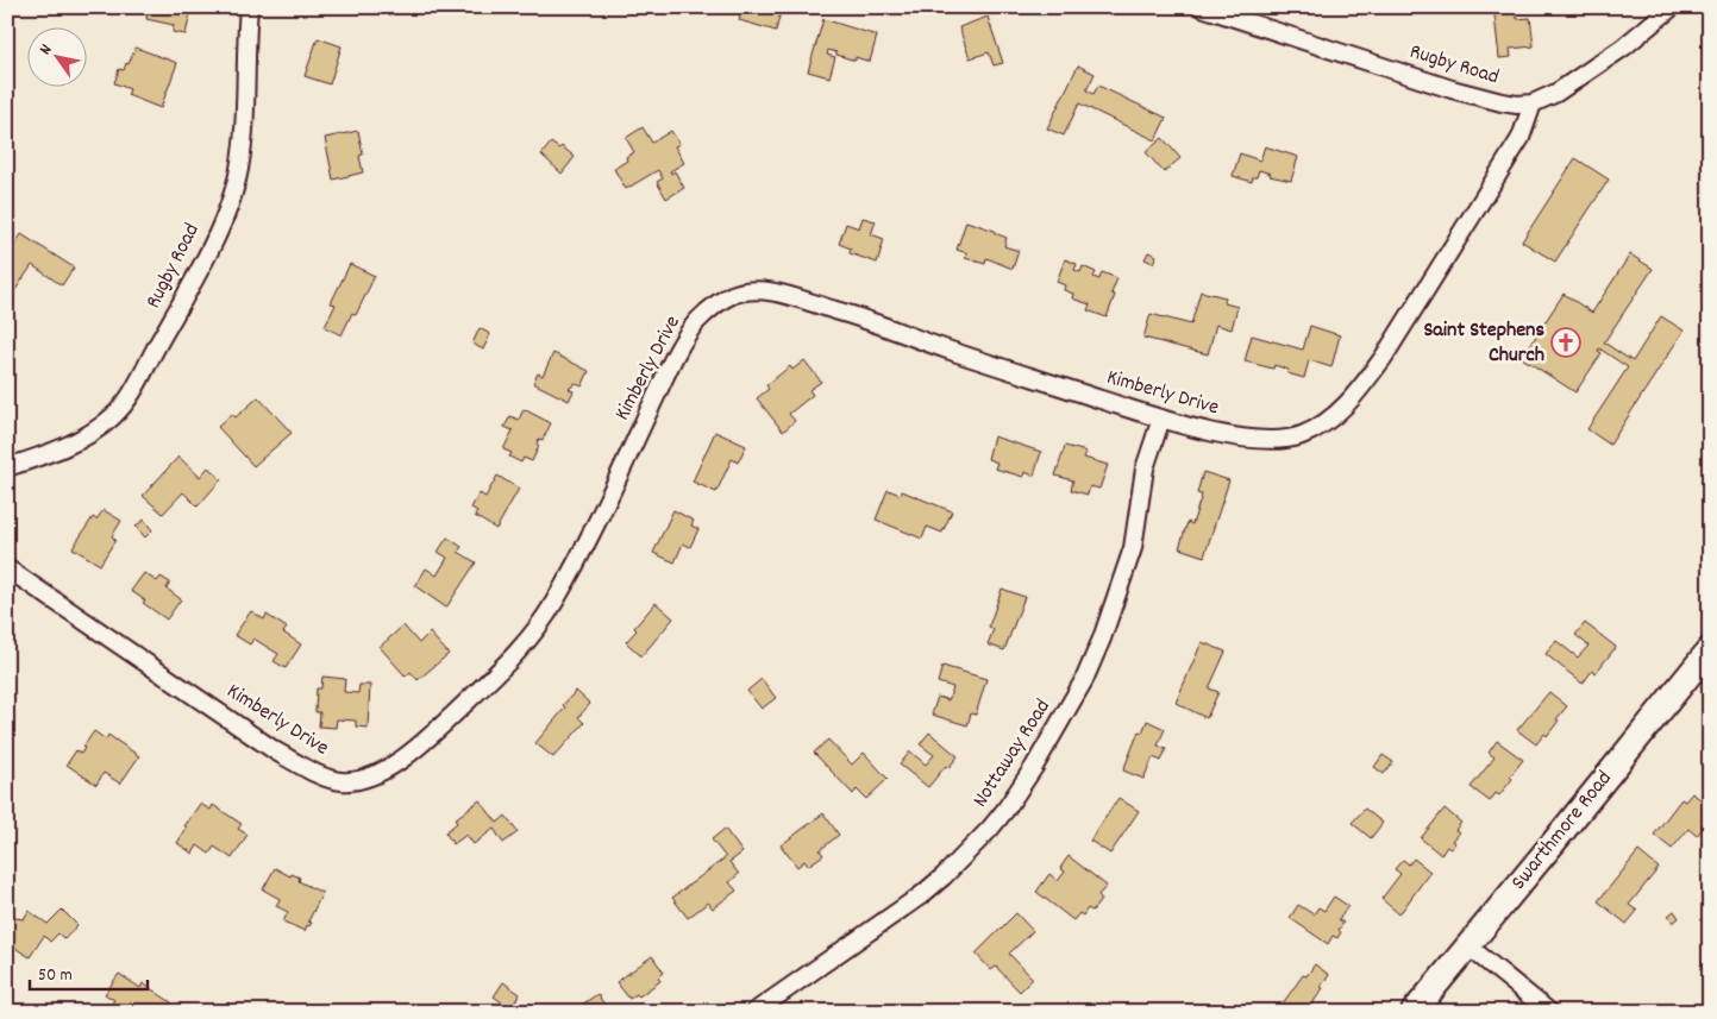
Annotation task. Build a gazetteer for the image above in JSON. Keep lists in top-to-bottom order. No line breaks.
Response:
{"streets":{"street":["Rugby Road","Kimberly Drive","Nottaway Road","Swarthmore Road"]},"crossings":[["Rugby Road","Kimberly Drive"],["Kimberly Drive","Nottaway Road"]],"places":{"church":["Saint Stephens Church"]},"scale_bar":"50 m","north":"top left"}
